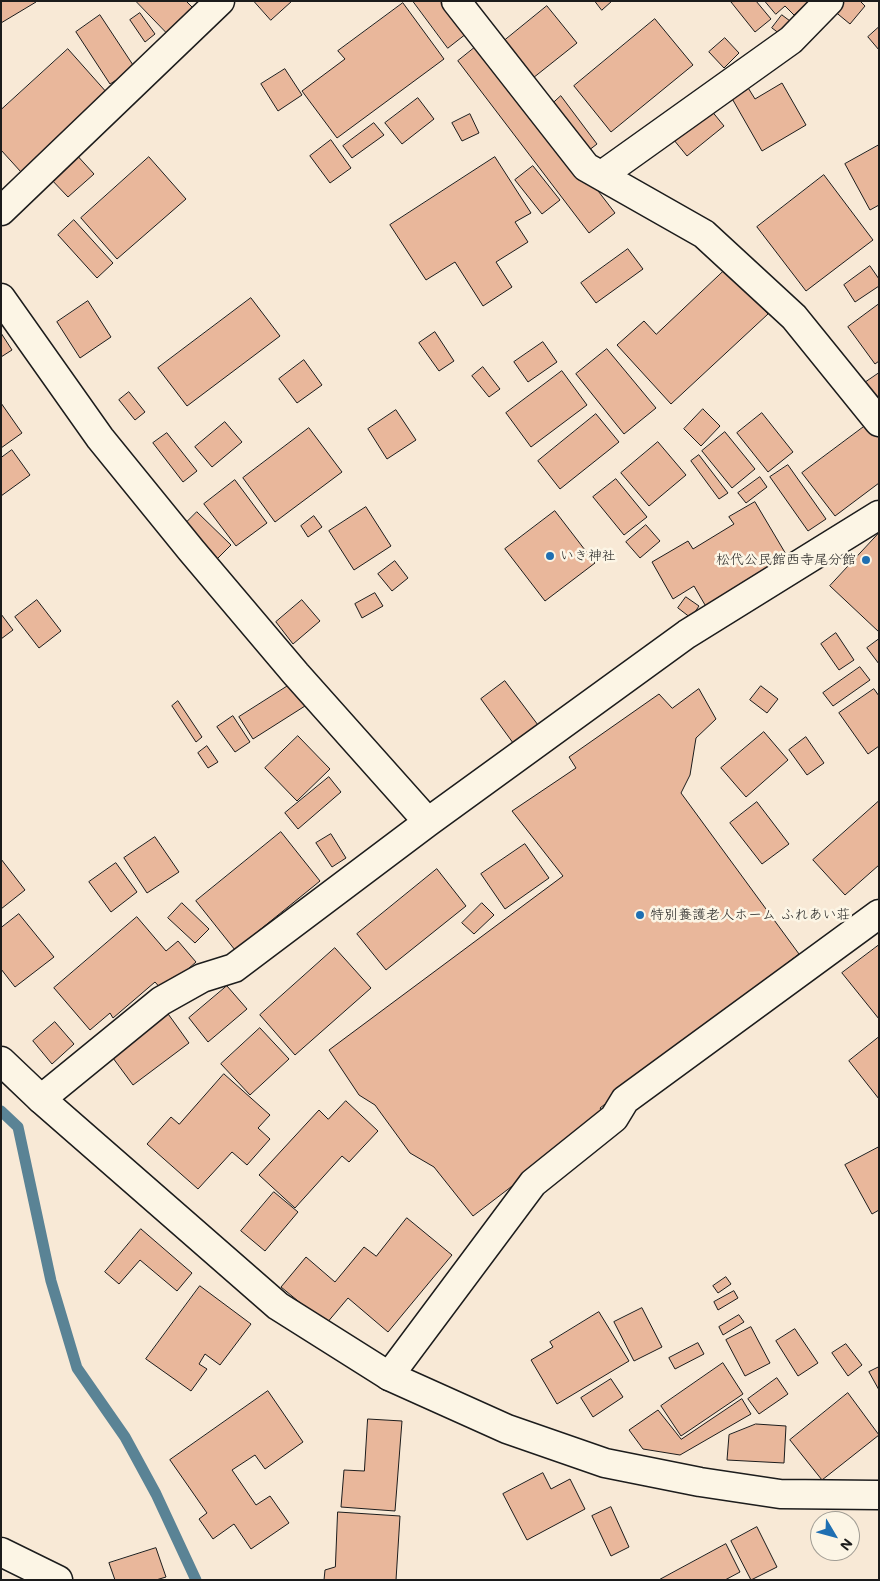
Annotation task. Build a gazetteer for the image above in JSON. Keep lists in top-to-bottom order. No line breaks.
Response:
{"places":["いき神社","松代公民館西寺尾分館","特別養護老人ホーム ふれあい荘"],"north":"bottom right"}
